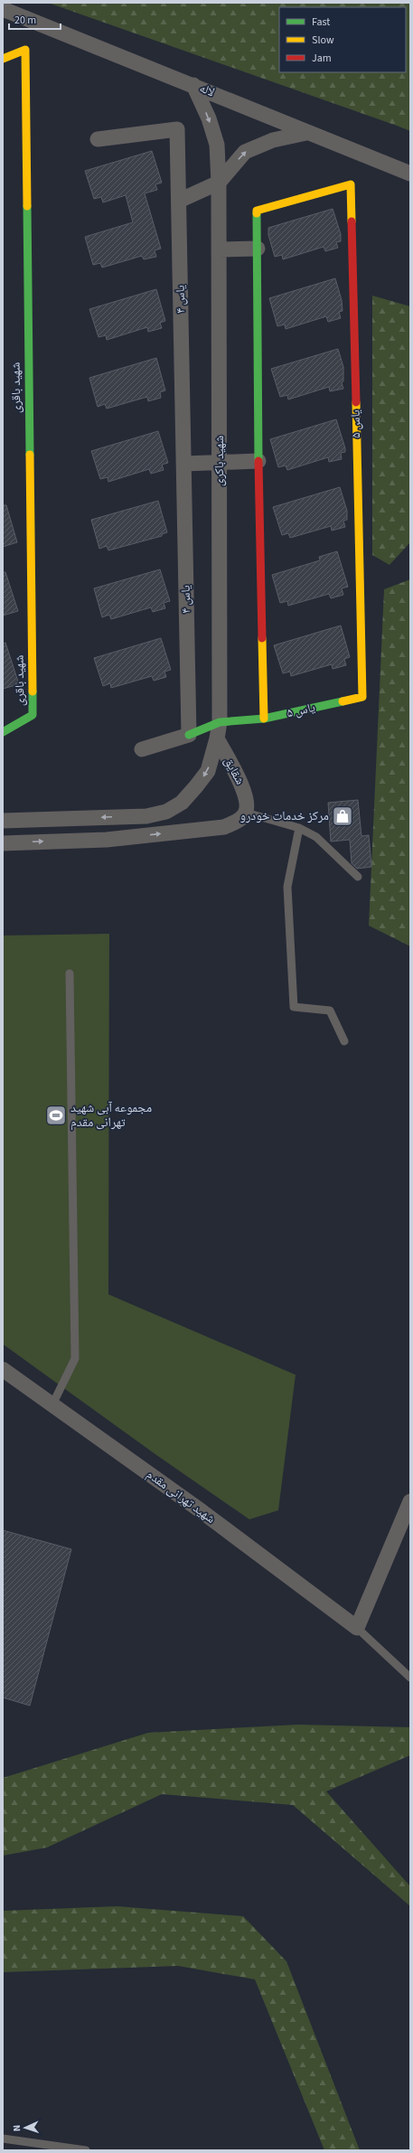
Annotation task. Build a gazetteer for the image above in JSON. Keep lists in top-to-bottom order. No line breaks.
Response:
{"streets":{"street":["لاله","یاس ۴","شهید باقری","یاس ۵","شهید باکری","شقایق","شهید تهرانی مقدم"]},"crossings":[["لاله","شهید باکری"],["یاس ۵","شهید باکری"],["شهید باکری","شقایق"]],"places":{"shop":["مرکز خدمات خودرو"],"sports":["مجموعه آبی شهید تهرانی مقدم"]},"legend":["Fast","Slow","Jam"],"scale_bar":"20 m","north":"left"}
